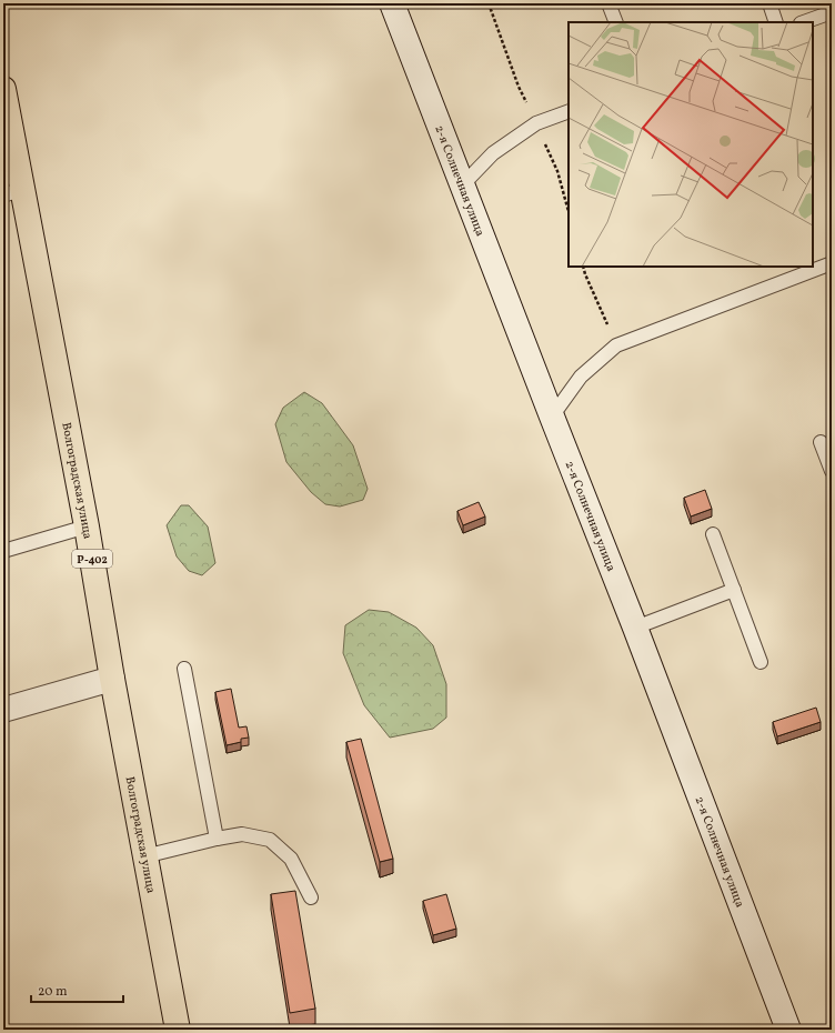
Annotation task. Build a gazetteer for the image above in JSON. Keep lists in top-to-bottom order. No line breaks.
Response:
{"streets":{"main road":["2-я Солнечная улица","Волгоградская улица","Р-402"]},"scale_bar":"20 m"}
